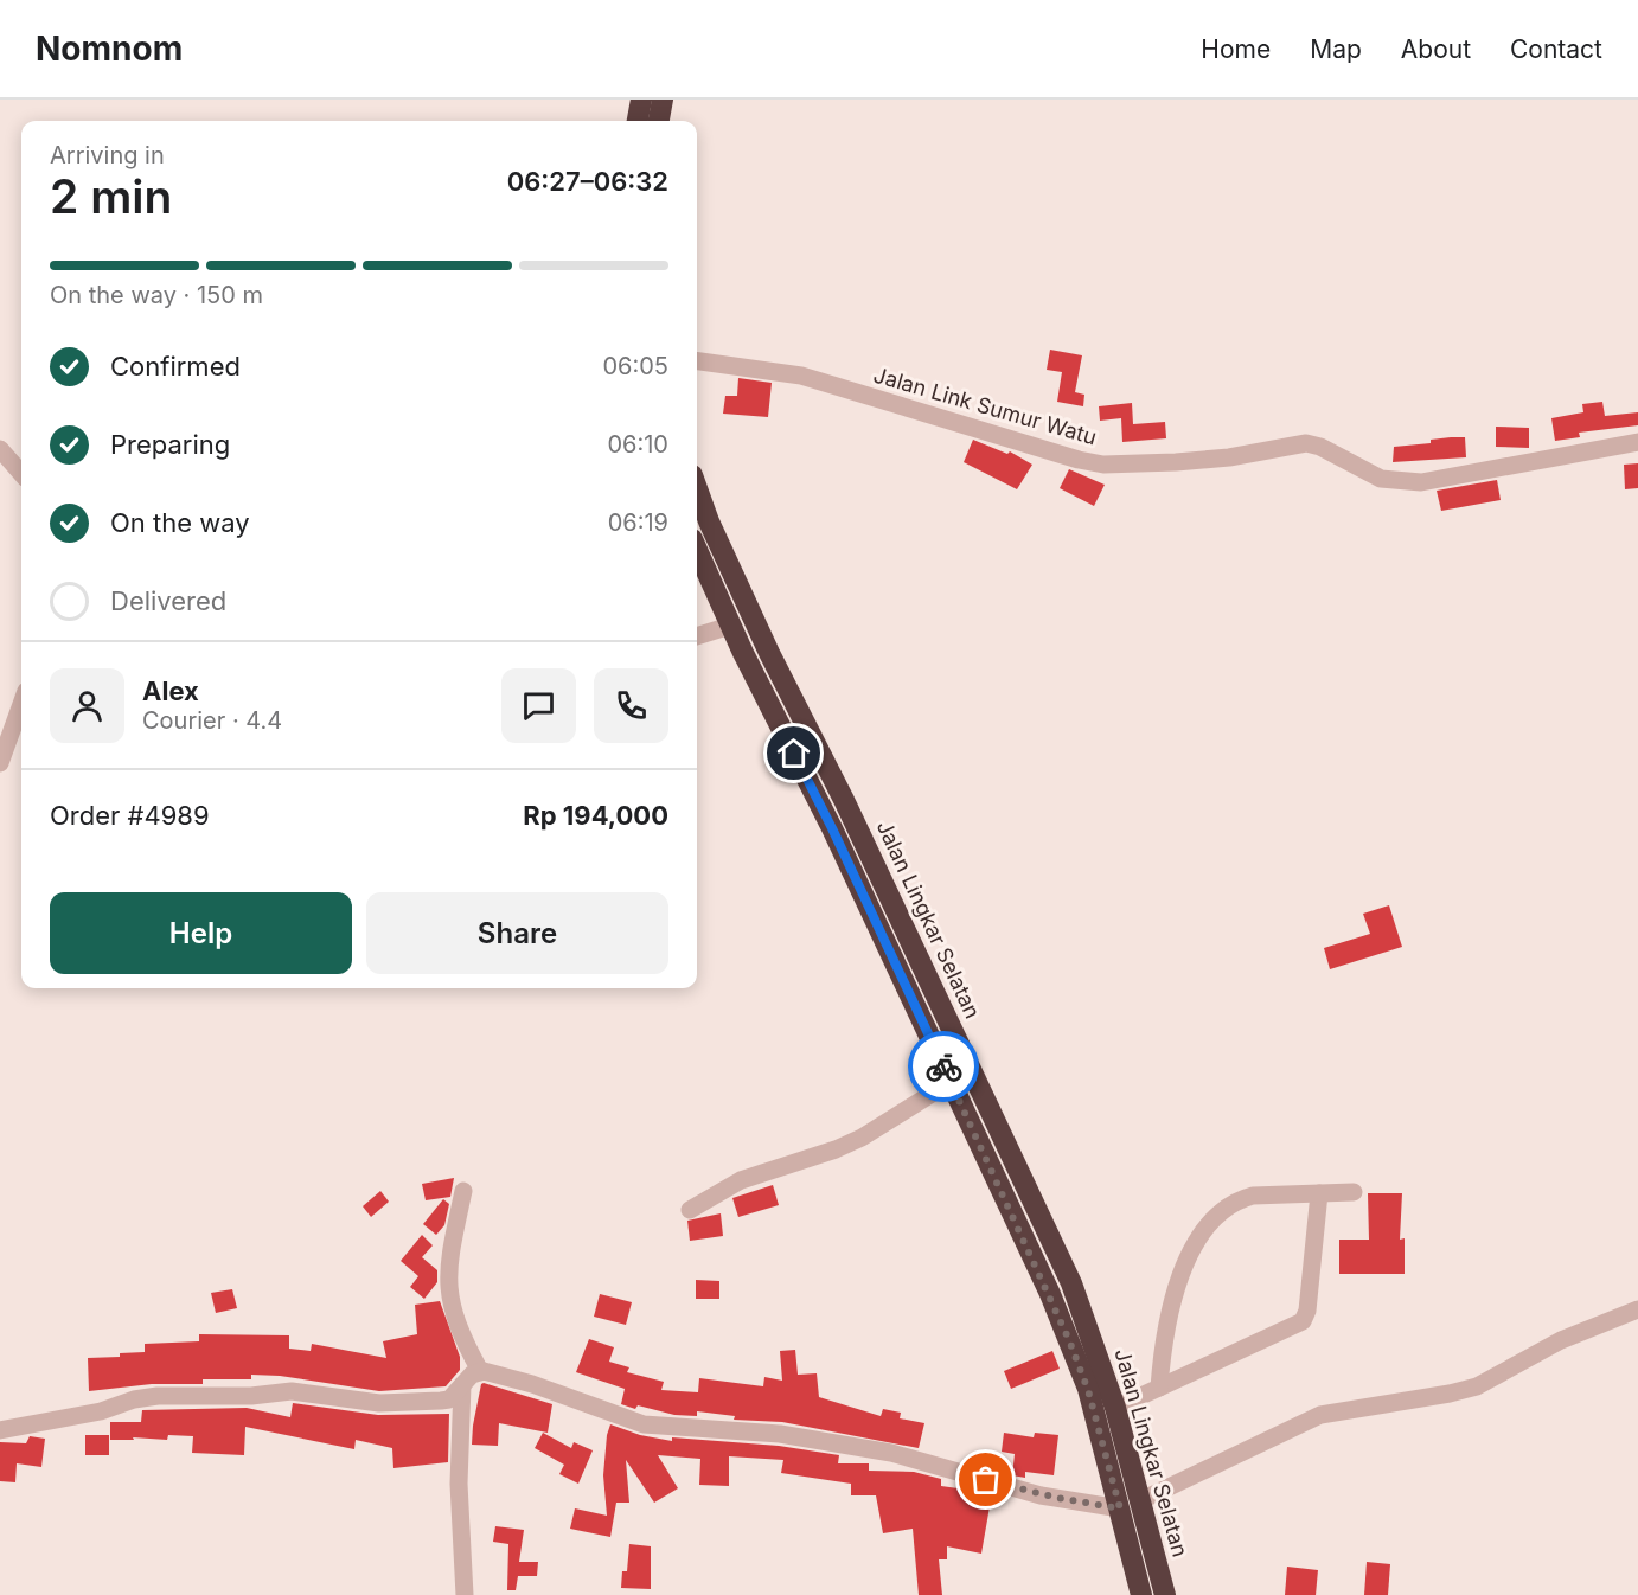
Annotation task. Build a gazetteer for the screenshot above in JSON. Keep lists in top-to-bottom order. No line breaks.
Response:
{"streets":{"highway":["Jalan Lingkar Selatan"],"street":["Jalan Link Sumur Watu"]},"page":{"header":"Nomnom","nav":["Home","Map","About","Contact"],"heading":["2 min","Arriving in","06:27–06:32"],"panel":["Alex","Courier · 4.4","Order #4989","Rp 194,000"],"bar":"On the way · 150 m","list":[["Confirmed","06:05"],["Preparing","06:10"],["On the way","06:19"],"Delivered"],"buttons":["Help","Share"]}}
